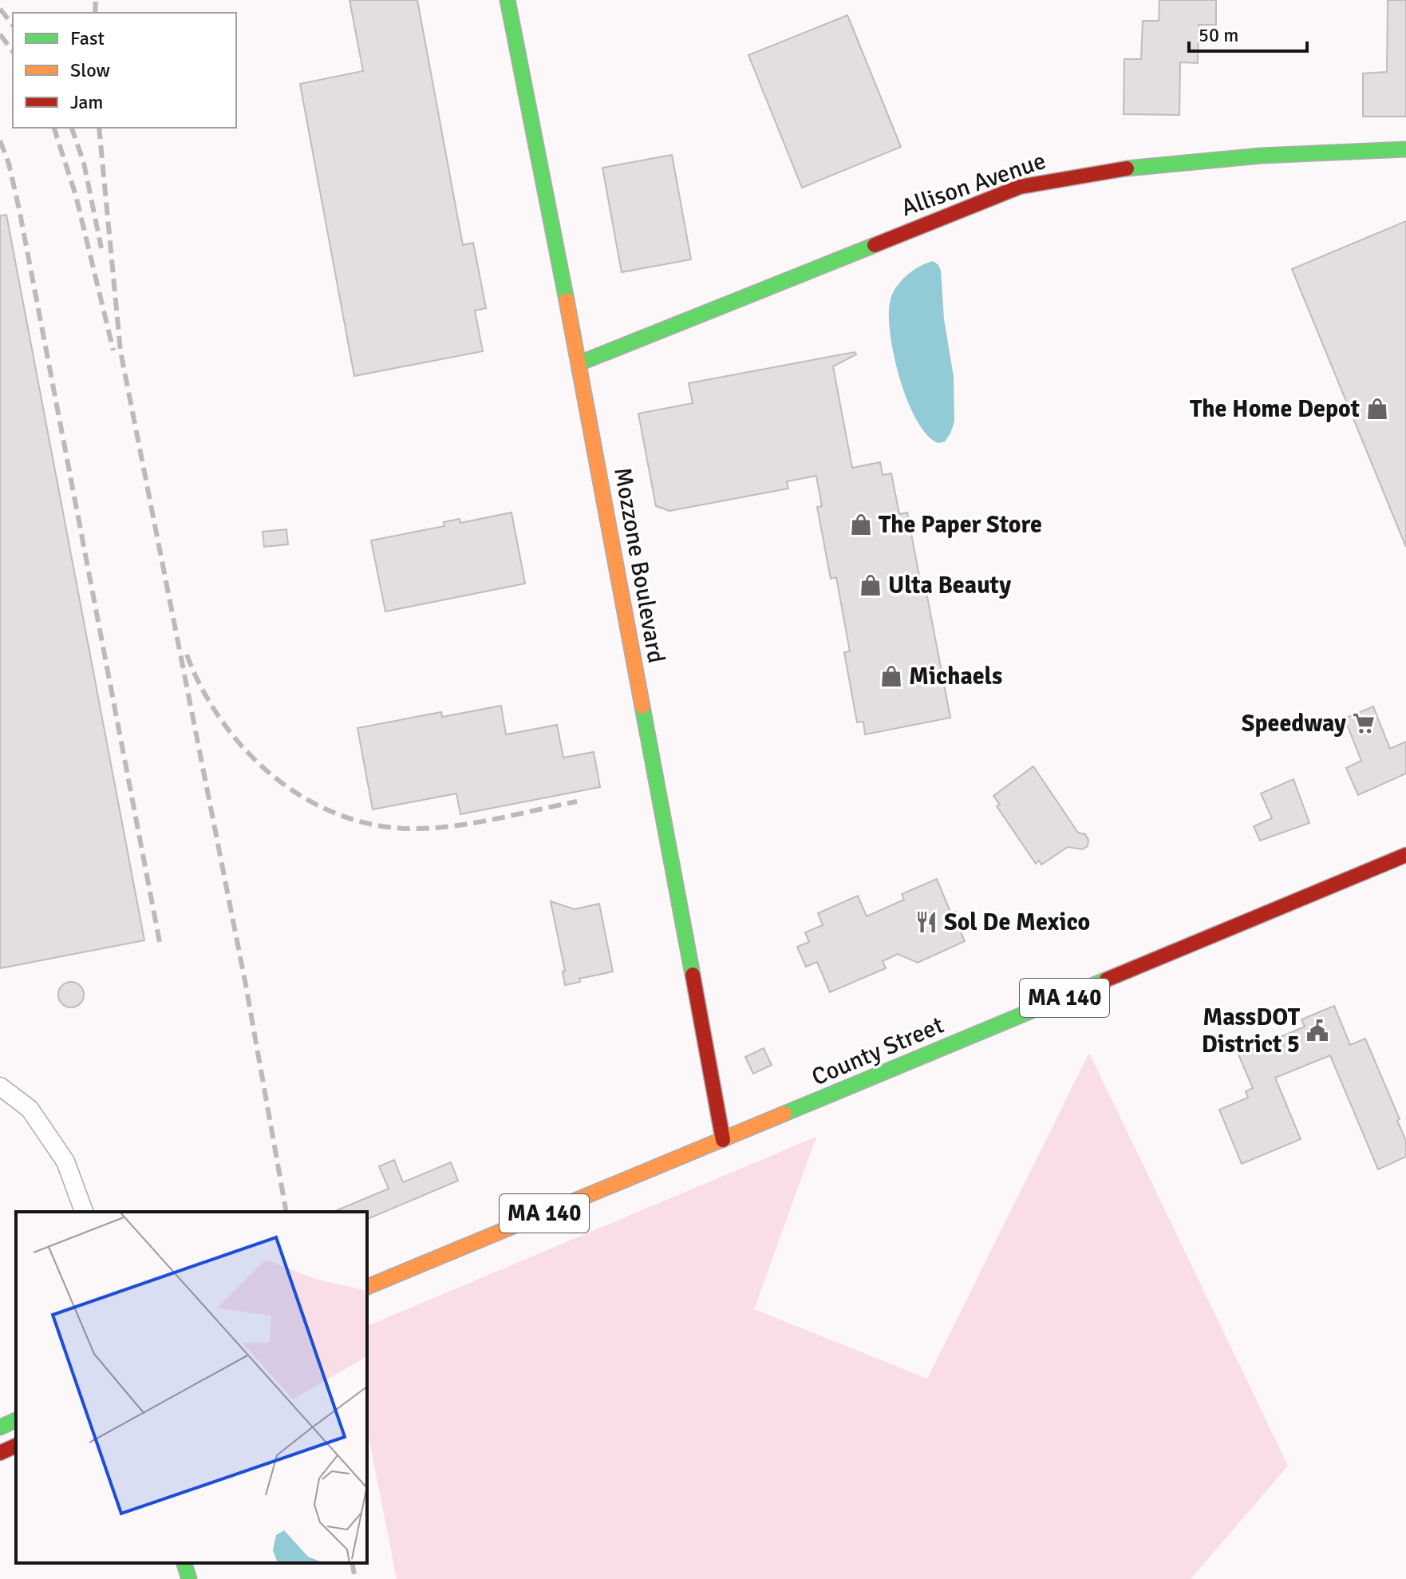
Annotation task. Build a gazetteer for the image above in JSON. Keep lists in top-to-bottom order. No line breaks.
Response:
{"streets":{"main road":["Allison Avenue","Mozzone Boulevard","MA 140","County Street"]},"crossings":[["Allison Avenue","Mozzone Boulevard"],["Mozzone Boulevard","County Street"]],"places":{"shop":["The Home Depot","The Paper Store","Ulta Beauty","Michaels"],"supermarket":["Speedway"],"restaurant":["Sol De Mexico"],"public building":["MassDOT District 5"]},"legend":["Fast","Slow","Jam"],"scale_bar":"50 m"}
